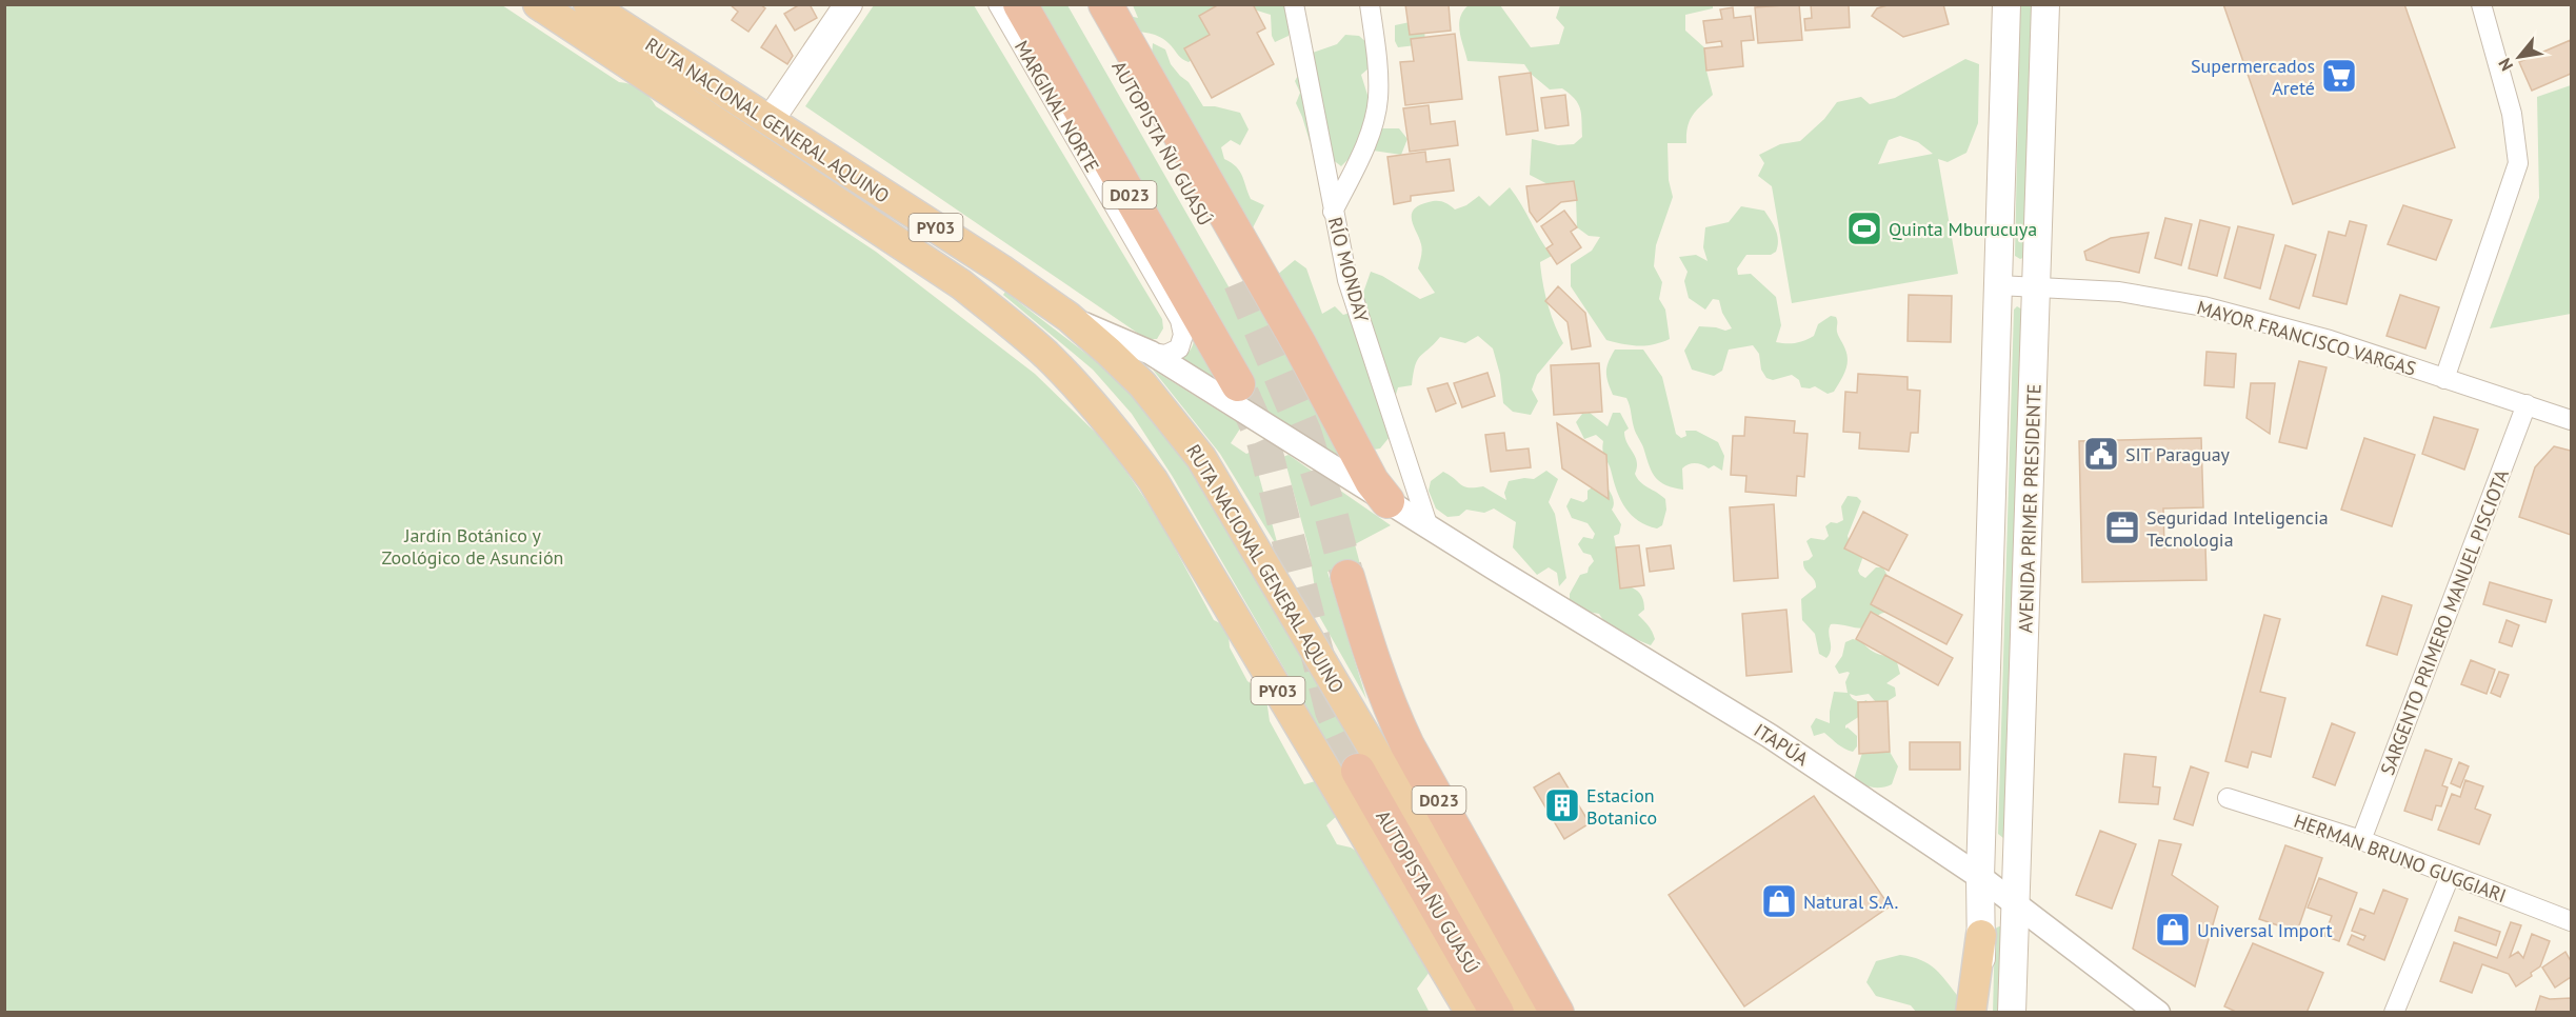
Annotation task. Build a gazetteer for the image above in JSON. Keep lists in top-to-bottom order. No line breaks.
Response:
{"streets":{"highway":["RUTA NACIONAL GENERAL AQUINO","AUTOPISTA ÑU GUASÚ","D023","PY03"],"main road":["AVENIDA PRIMER PRESIDENTE"],"street":["MARGINAL NORTE","RÍO MONDAY","MAYOR FRANCISCO VARGAS","SARGENTO PRIMERO MANUEL PISCIOTA","ITAPÚA","HERMAN BRUNO GUGGIARI"]},"crossings":[["MARGINAL NORTE","ITAPÚA"],["RUTA NACIONAL GENERAL AQUINO","ITAPÚA"],["RÍO MONDAY","ITAPÚA"],["MAYOR FRANCISCO VARGAS","AVENIDA PRIMER PRESIDENTE"],["MAYOR FRANCISCO VARGAS","SARGENTO PRIMERO MANUEL PISCIOTA"],["AVENIDA PRIMER PRESIDENTE","ITAPÚA"],["SARGENTO PRIMERO MANUEL PISCIOTA","HERMAN BRUNO GUGGIARI"]],"parks":["Jardín Botánico y Zoológico de Asunción"],"places":{"supermarket":["Supermercados Areté"],"sports":["Quinta Mburucuya"],"public building":["SIT Paraguay"],"office":["Seguridad Inteligencia Tecnologia"],"building":["Estacion Botanico"],"shop":["Natural S.A.","Universal Import"]},"north":"bottom left"}
